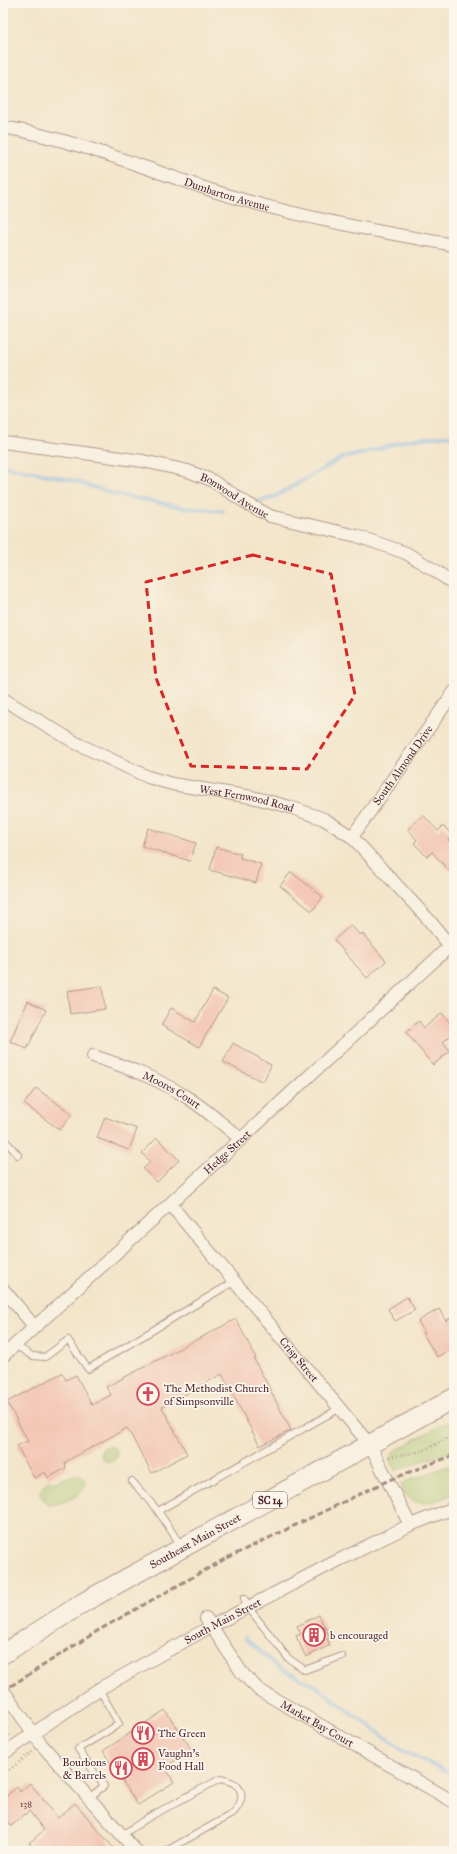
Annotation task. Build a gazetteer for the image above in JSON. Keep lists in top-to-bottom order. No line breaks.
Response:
{"streets":{"main road":["SC 14","Southeast Main Street"],"street":["Dumbarton Avenue","Bonwood Avenue","South Almond Drive","West Fernwood Road","Moores Court","Hedge Street","Crisp Street","South Main Street","Market Bay Court"]},"crossings":[["South Almond Drive","West Fernwood Road"],["West Fernwood Road","Hedge Street"],["Moores Court","Hedge Street"],["Hedge Street","Crisp Street"],["Crisp Street","Southeast Main Street"],["Crisp Street","South Main Street"],["South Main Street","Market Bay Court"]],"places":{"church":["The Methodist Church of Simpsonville"],"building":["b encouraged","Vaughn’s Food Hall"],"restaurant":["The Green","Bourbons & Barrels"]},"house_numbers":["138"]}
